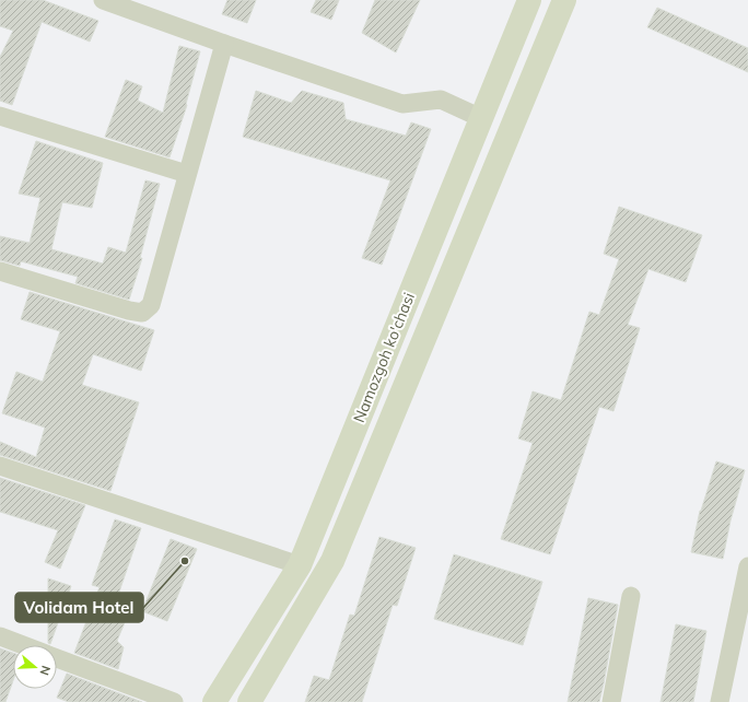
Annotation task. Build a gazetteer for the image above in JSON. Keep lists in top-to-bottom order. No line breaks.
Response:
{"streets":{"main road":["Namozgoh ko'chasi"]},"places":["Volidam Hotel"],"north":"right"}
